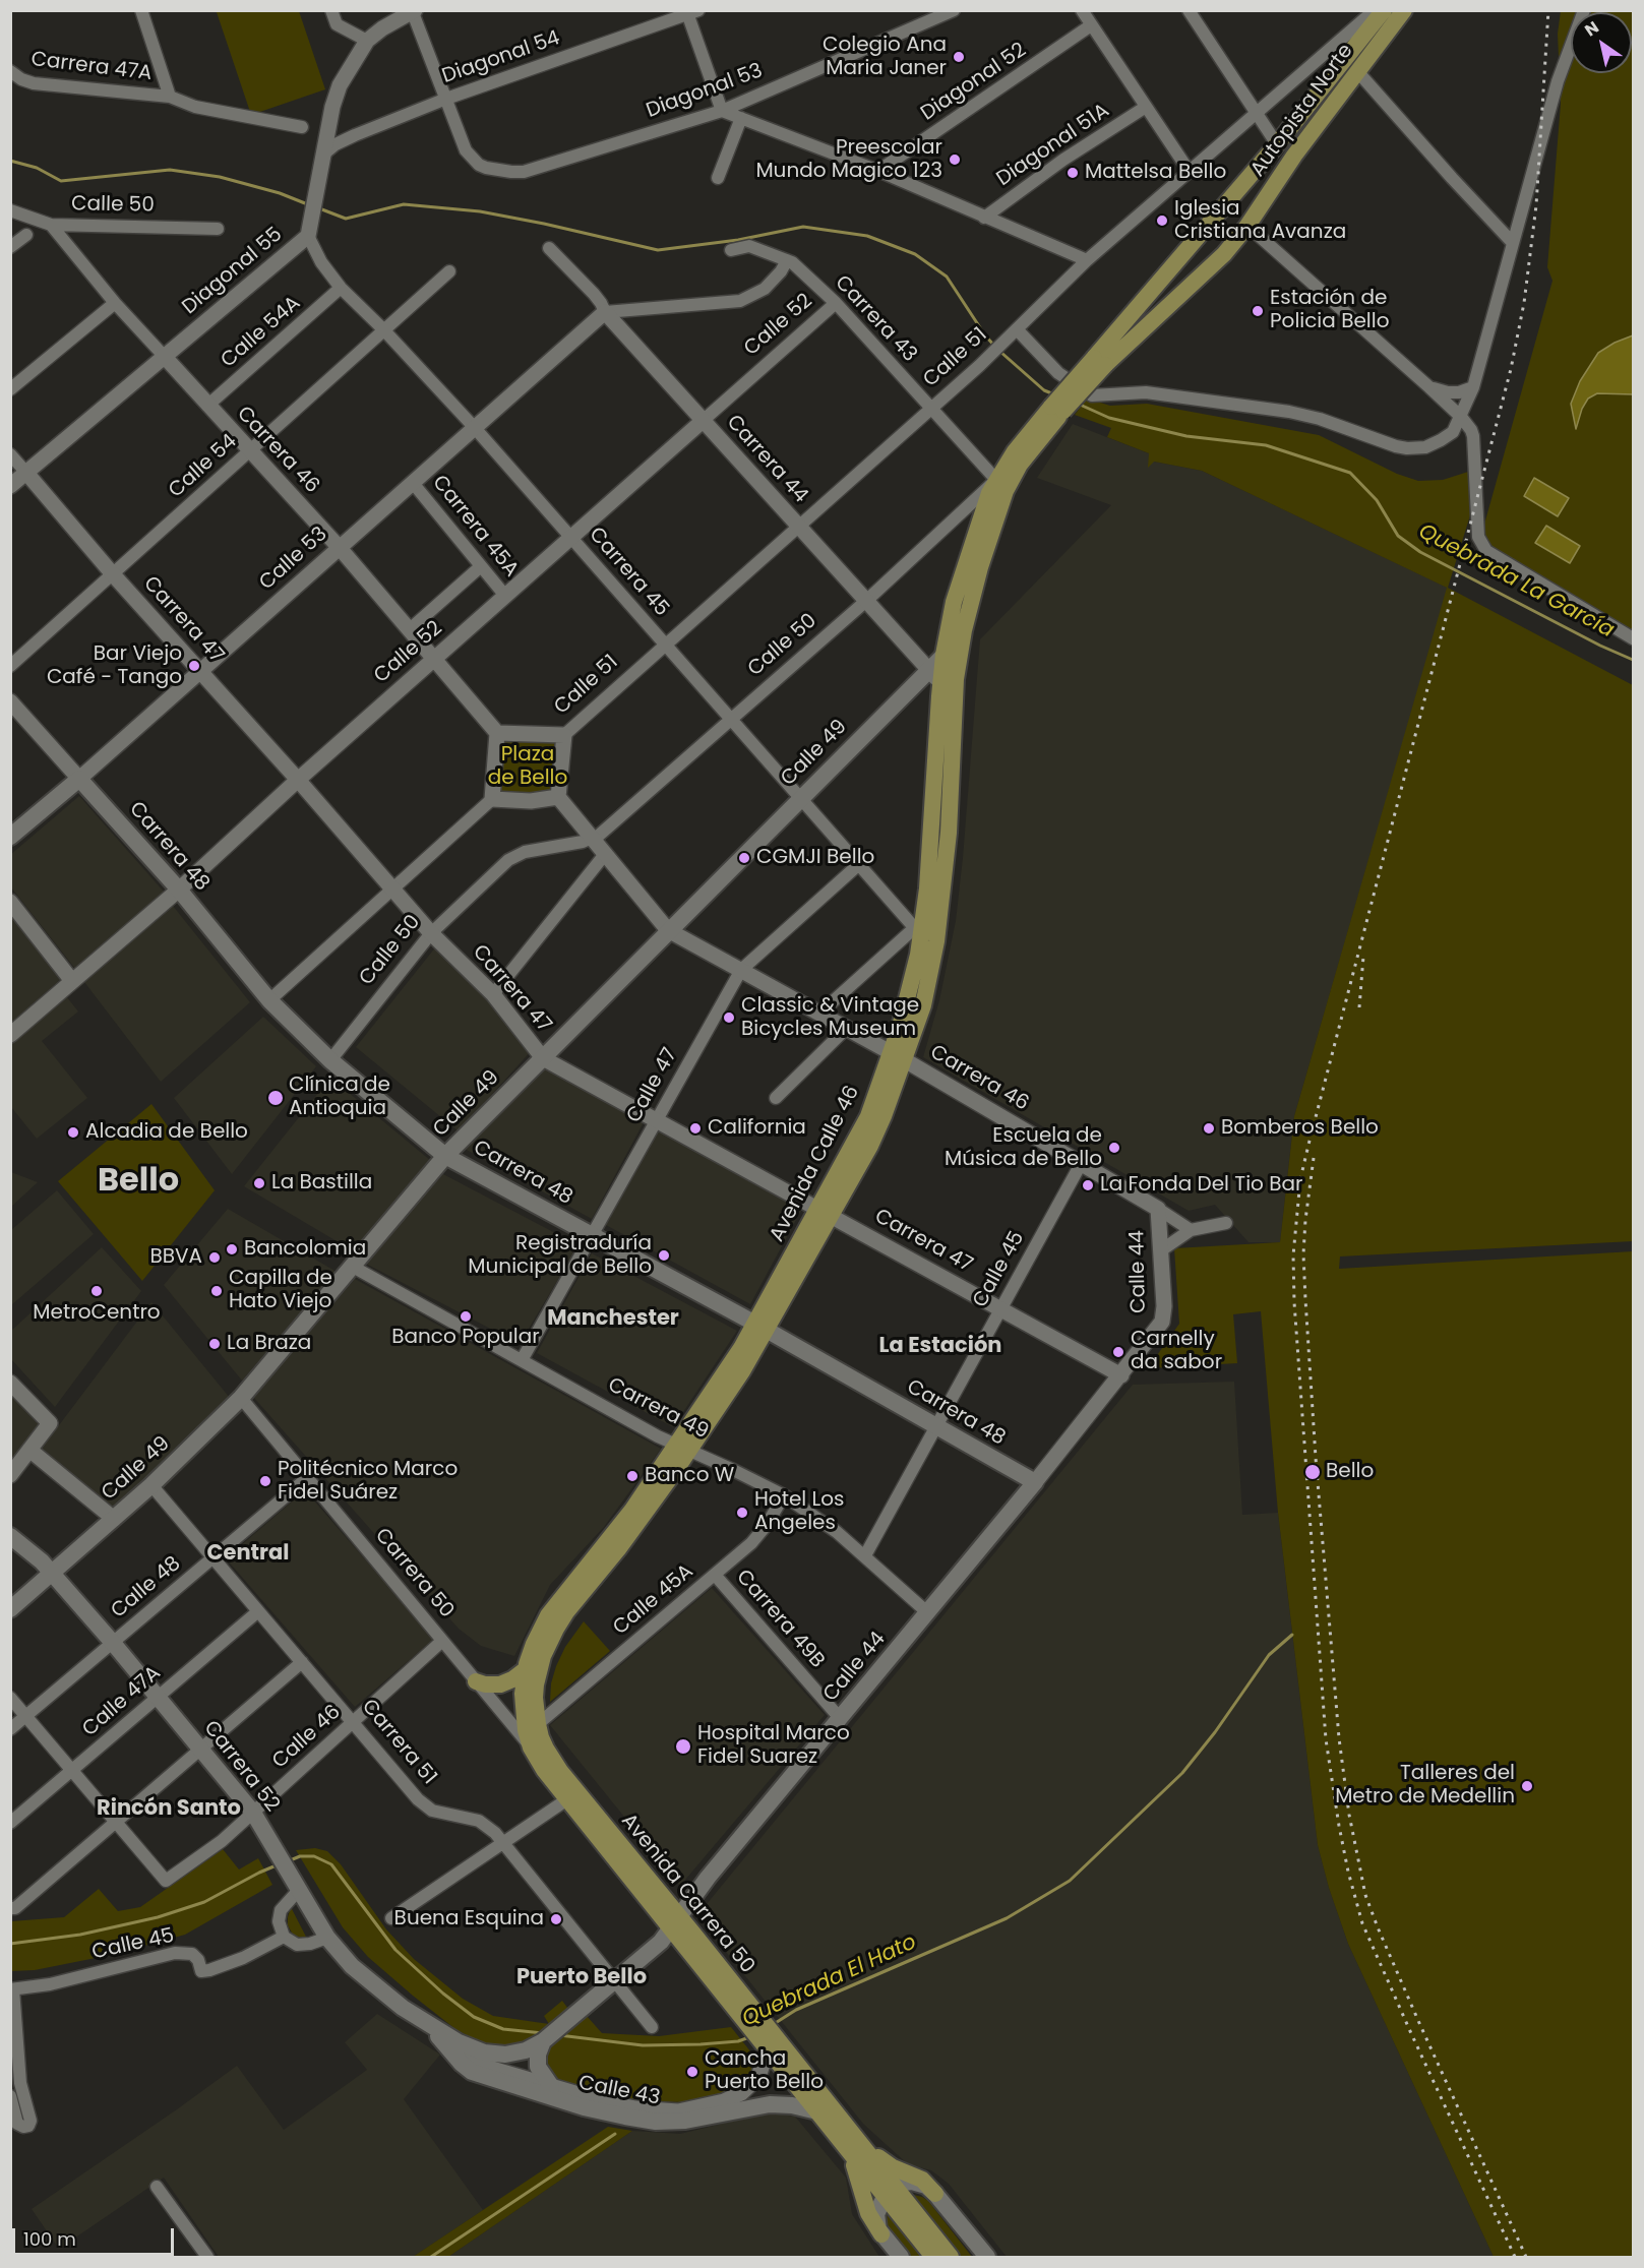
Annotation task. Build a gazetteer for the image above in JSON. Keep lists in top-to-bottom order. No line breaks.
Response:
{"streets":{"main road":["Autopista Norte","Calle 53","Calle 49","Carrera 48","Avenida Calle 46","Calle 44","Carrera 52","Avenida Carrera 50","Calle 43"],"street":["Diagonal 54","Carrera 47A","Diagonal 52","Diagonal 53","Diagonal 51A","Calle 50","Diagonal 55","Carrera 43","Calle 52","Calle 54A","Calle 51","Carrera 46","Carrera 44","Calle 54","Carrera 45A","Carrera 45","Carrera 47","Calle 47","Calle 45","Carrera 49","Carrera 50","Calle 48","Calle 45A","Carrera 49B","Calle 47A","Calle 46","Carrera 51"]},"crossings":[["Diagonal 54","Diagonal 53"],["Diagonal 54","Diagonal 55"],["Calle 50","Carrera 43"],["Calle 50","Carrera 46"],["Calle 50","Carrera 44"],["Calle 50","Carrera 45"],["Calle 50","Carrera 47"],["Calle 50","Carrera 48"],["Calle 50","Avenida Calle 46"],["Diagonal 55","Carrera 46"],["Diagonal 55","Carrera 45"],["Diagonal 55","Carrera 47"],["Carrera 43","Calle 52"],["Carrera 43","Calle 51"],["Carrera 43","Avenida Calle 46"],["Calle 52","Carrera 46"],["Calle 52","Carrera 44"],["Calle 52","Carrera 45A"],["Calle 52","Carrera 45"],["Calle 52","Carrera 47"],["Calle 52","Carrera 48"],["Calle 54A","Carrera 46"],["Calle 54A","Carrera 45"],["Calle 51","Carrera 46"],["Calle 51","Carrera 44"],["Calle 51","Carrera 45"],["Carrera 46","Calle 54"],["Carrera 46","Calle 53"],["Carrera 46","Calle 49"],["Carrera 46","Calle 47"],["Carrera 46","Avenida Calle 46"],["Carrera 46","Calle 45"],["Carrera 46","Calle 44"],["Carrera 44","Calle 53"],["Carrera 44","Calle 49"],["Carrera 44","Avenida Calle 46"],["Calle 54","Carrera 45"],["Calle 54","Carrera 47"],["Carrera 45A","Calle 53"],["Calle 53","Carrera 45"],["Calle 53","Carrera 47"],["Calle 53","Carrera 48"],["Carrera 45","Calle 49"],["Carrera 45","Calle 47"],["Carrera 45","Avenida Calle 46"],["Carrera 47","Calle 49"],["Carrera 47","Calle 47"],["Carrera 47","Avenida Calle 46"],["Carrera 47","Calle 45"],["Carrera 47","Calle 44"],["Calle 49","Carrera 48"],["Calle 49","Avenida Calle 46"],["Calle 49","Carrera 49"],["Calle 49","Carrera 50"],["Calle 49","Carrera 51"],["Calle 49","Carrera 52"],["Carrera 48","Calle 47"],["Carrera 48","Avenida Calle 46"],["Carrera 48","Calle 45"],["Carrera 48","Calle 44"],["Calle 47","Carrera 49"],["Avenida Calle 46","Carrera 49"],["Avenida Calle 46","Carrera 50"],["Avenida Calle 46","Calle 45A"],["Avenida Calle 46","Avenida Carrera 50"],["Calle 45","Carrera 49"],["Calle 44","Carrera 49"],["Calle 44","Carrera 49B"],["Calle 44","Carrera 51"],["Calle 44","Carrera 52"],["Calle 44","Avenida Carrera 50"],["Calle 44","Calle 43"],["Carrera 49","Calle 45A"],["Carrera 50","Calle 48"],["Carrera 50","Calle 46"],["Carrera 50","Avenida Carrera 50"],["Calle 48","Carrera 51"],["Calle 48","Carrera 52"],["Calle 45A","Carrera 49B"],["Calle 45A","Avenida Carrera 50"],["Calle 47A","Carrera 51"],["Calle 47A","Carrera 52"],["Calle 46","Carrera 51"],["Calle 46","Carrera 52"],["Carrera 52","Calle 43"],["Avenida Carrera 50","Calle 43"]],"districts":["Bello","Manchester","La Estación","Central","Rincón Santo","Puerto Bello"],"water":["Quebrada La García","Quebrada El Hato"],"parks":["Plaza de Bello"],"places":["Colegio Ana Maria Janer","Preescolar Mundo Magico 123","Mattelsa Bello","Iglesia Cristiana Avanza","Estación de Policia Bello","Bar Viejo Café - Tango","CGMJI Bello","Classic & Vintage Bicycles Museum","Clínica de Antioquia","California","Bomberos Bello","Alcadia de Bello","Escuela de Música de Bello","La Bastilla","La Fonda Del Tio Bar","Bancolomia","Registraduría Municipal de Bello","BBVA","MetroCentro","Capilla de Hato Viejo","Banco Popular","La Braza","Carnelly da sabor","Bello","Banco W","Politécnico Marco Fidel Suárez","Hotel Los Angeles","Hospital Marco Fidel Suarez","Talleres del Metro de Medellin","Buena Esquina","Cancha Puerto Bello"],"scale_bar":"100 m","north":"top left"}
